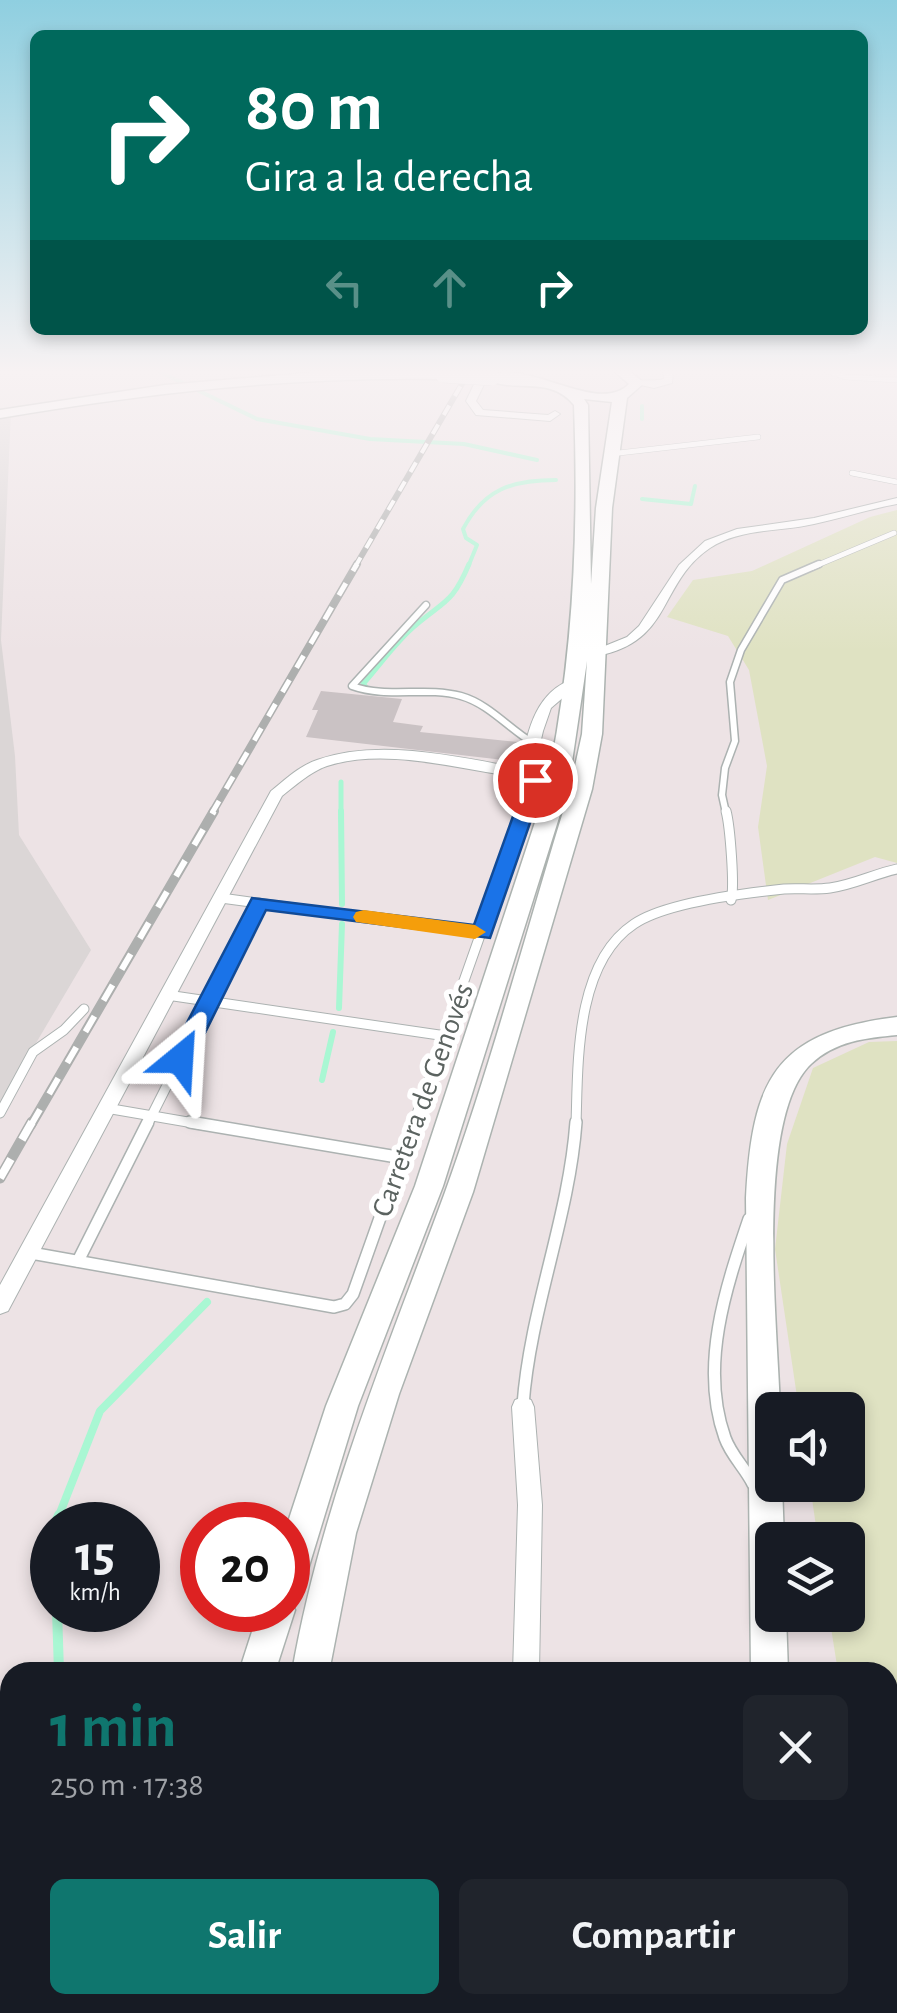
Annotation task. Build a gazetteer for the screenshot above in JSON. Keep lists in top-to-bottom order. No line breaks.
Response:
{"streets":{"street":["Carretera de Genovés"]},"page":{"turn":["80 m","Gira a la derecha"],"speed":"15 km/h","limit":"20","heading":["1 min","250 m · 17:38"],"buttons":["Salir","Compartir"]}}
